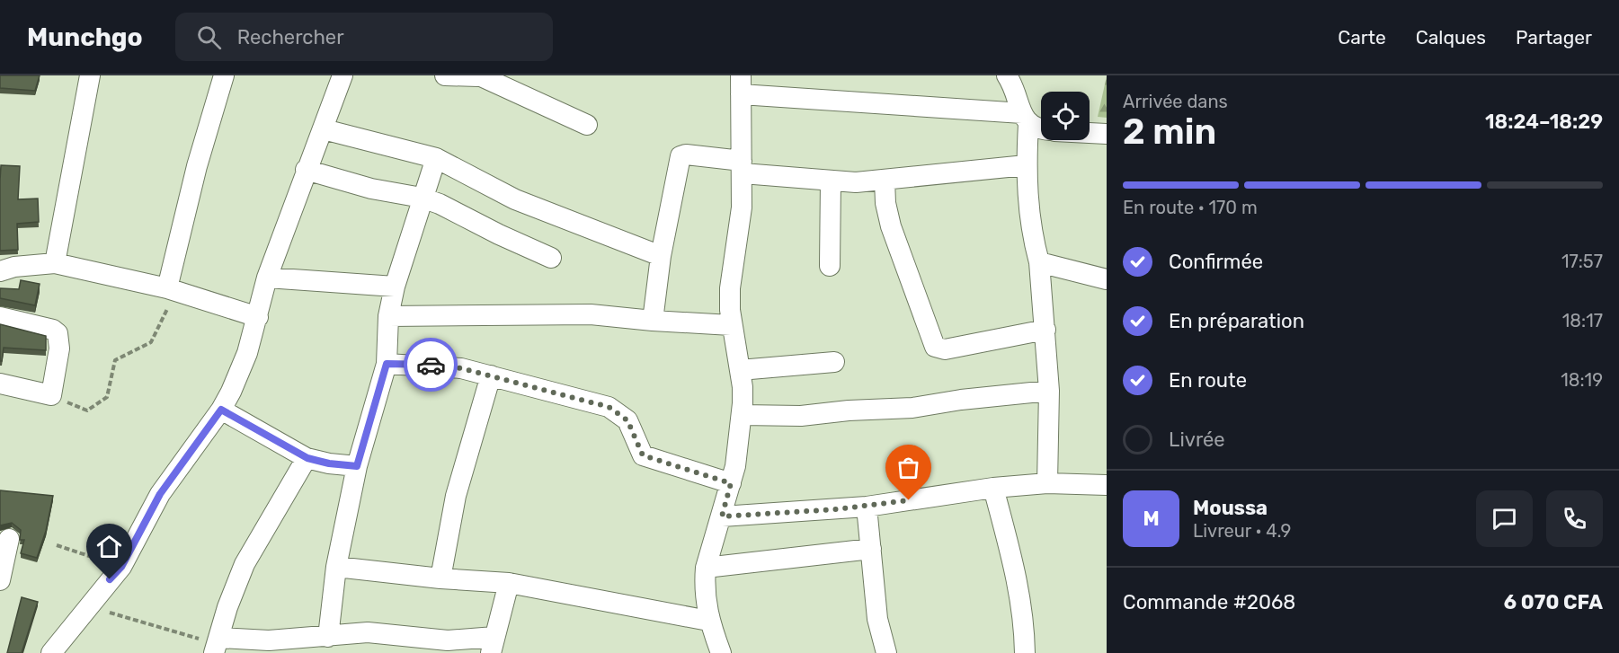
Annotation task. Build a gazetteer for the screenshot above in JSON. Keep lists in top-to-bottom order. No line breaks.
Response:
{"page":{"header":"Munchgo","search":"Rechercher","nav":["Carte","Calques","Partager"],"heading":["2 min","Arrivée dans","18:24–18:29"],"panel":["Moussa","Livreur · 4.9","Commande #2068","6 070 CFA"],"bar":"En route · 170 m","list":[["Confirmée","17:57"],["En préparation","18:17"],["En route","18:19"],"Livrée"],"round":"M"}}
